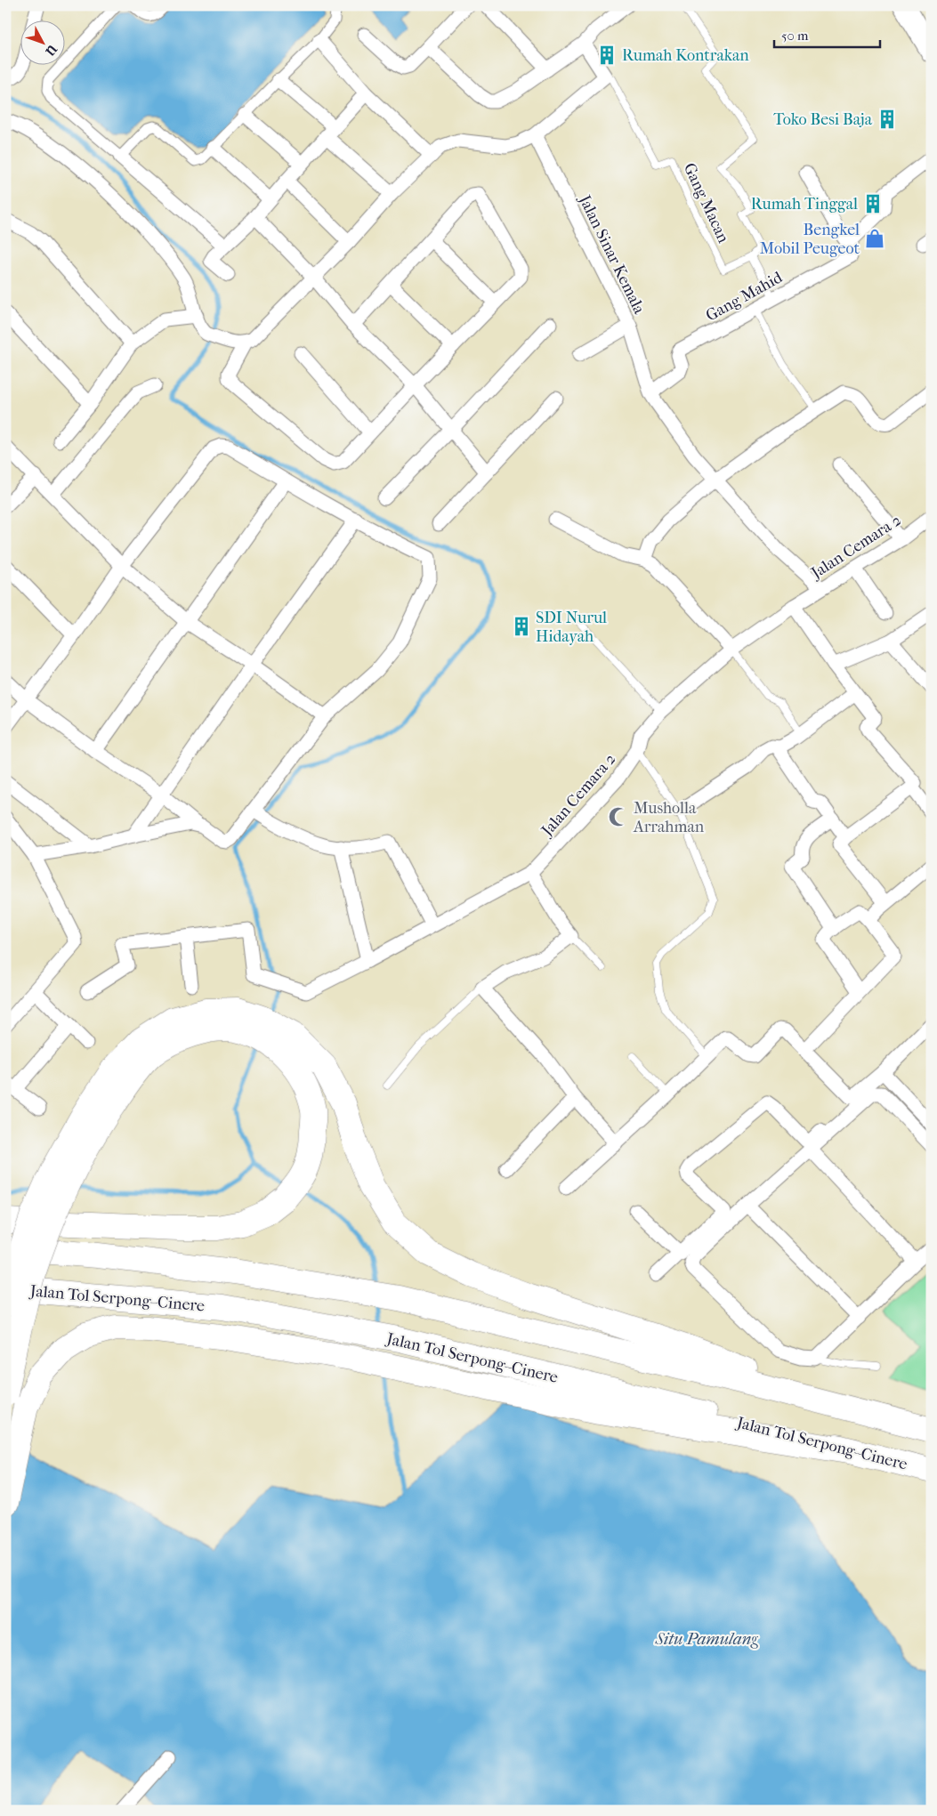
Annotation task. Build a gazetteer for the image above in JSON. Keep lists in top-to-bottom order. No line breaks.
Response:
{"streets":{"highway":["Jalan Tol Serpong–Cinere"],"street":["Jalan Sinar Kemala","Gang Mahid","Jalan Cemara 2"],"lane":["Gang Macan"]},"crossings":[["Jalan Sinar Kemala","Gang Mahid"],["Jalan Sinar Kemala","Jalan Cemara 2"]],"water":["Situ Pamulang"],"places":{"building":["Rumah Kontrakan","Toko Besi Baja","Rumah Tinggal","SDI Nurul Hidayah"],"shop":["Bengkel Mobil Peugeot"],"mosque":["Musholla Arrahman"]},"scale_bar":"50 m","north":"bottom right"}
